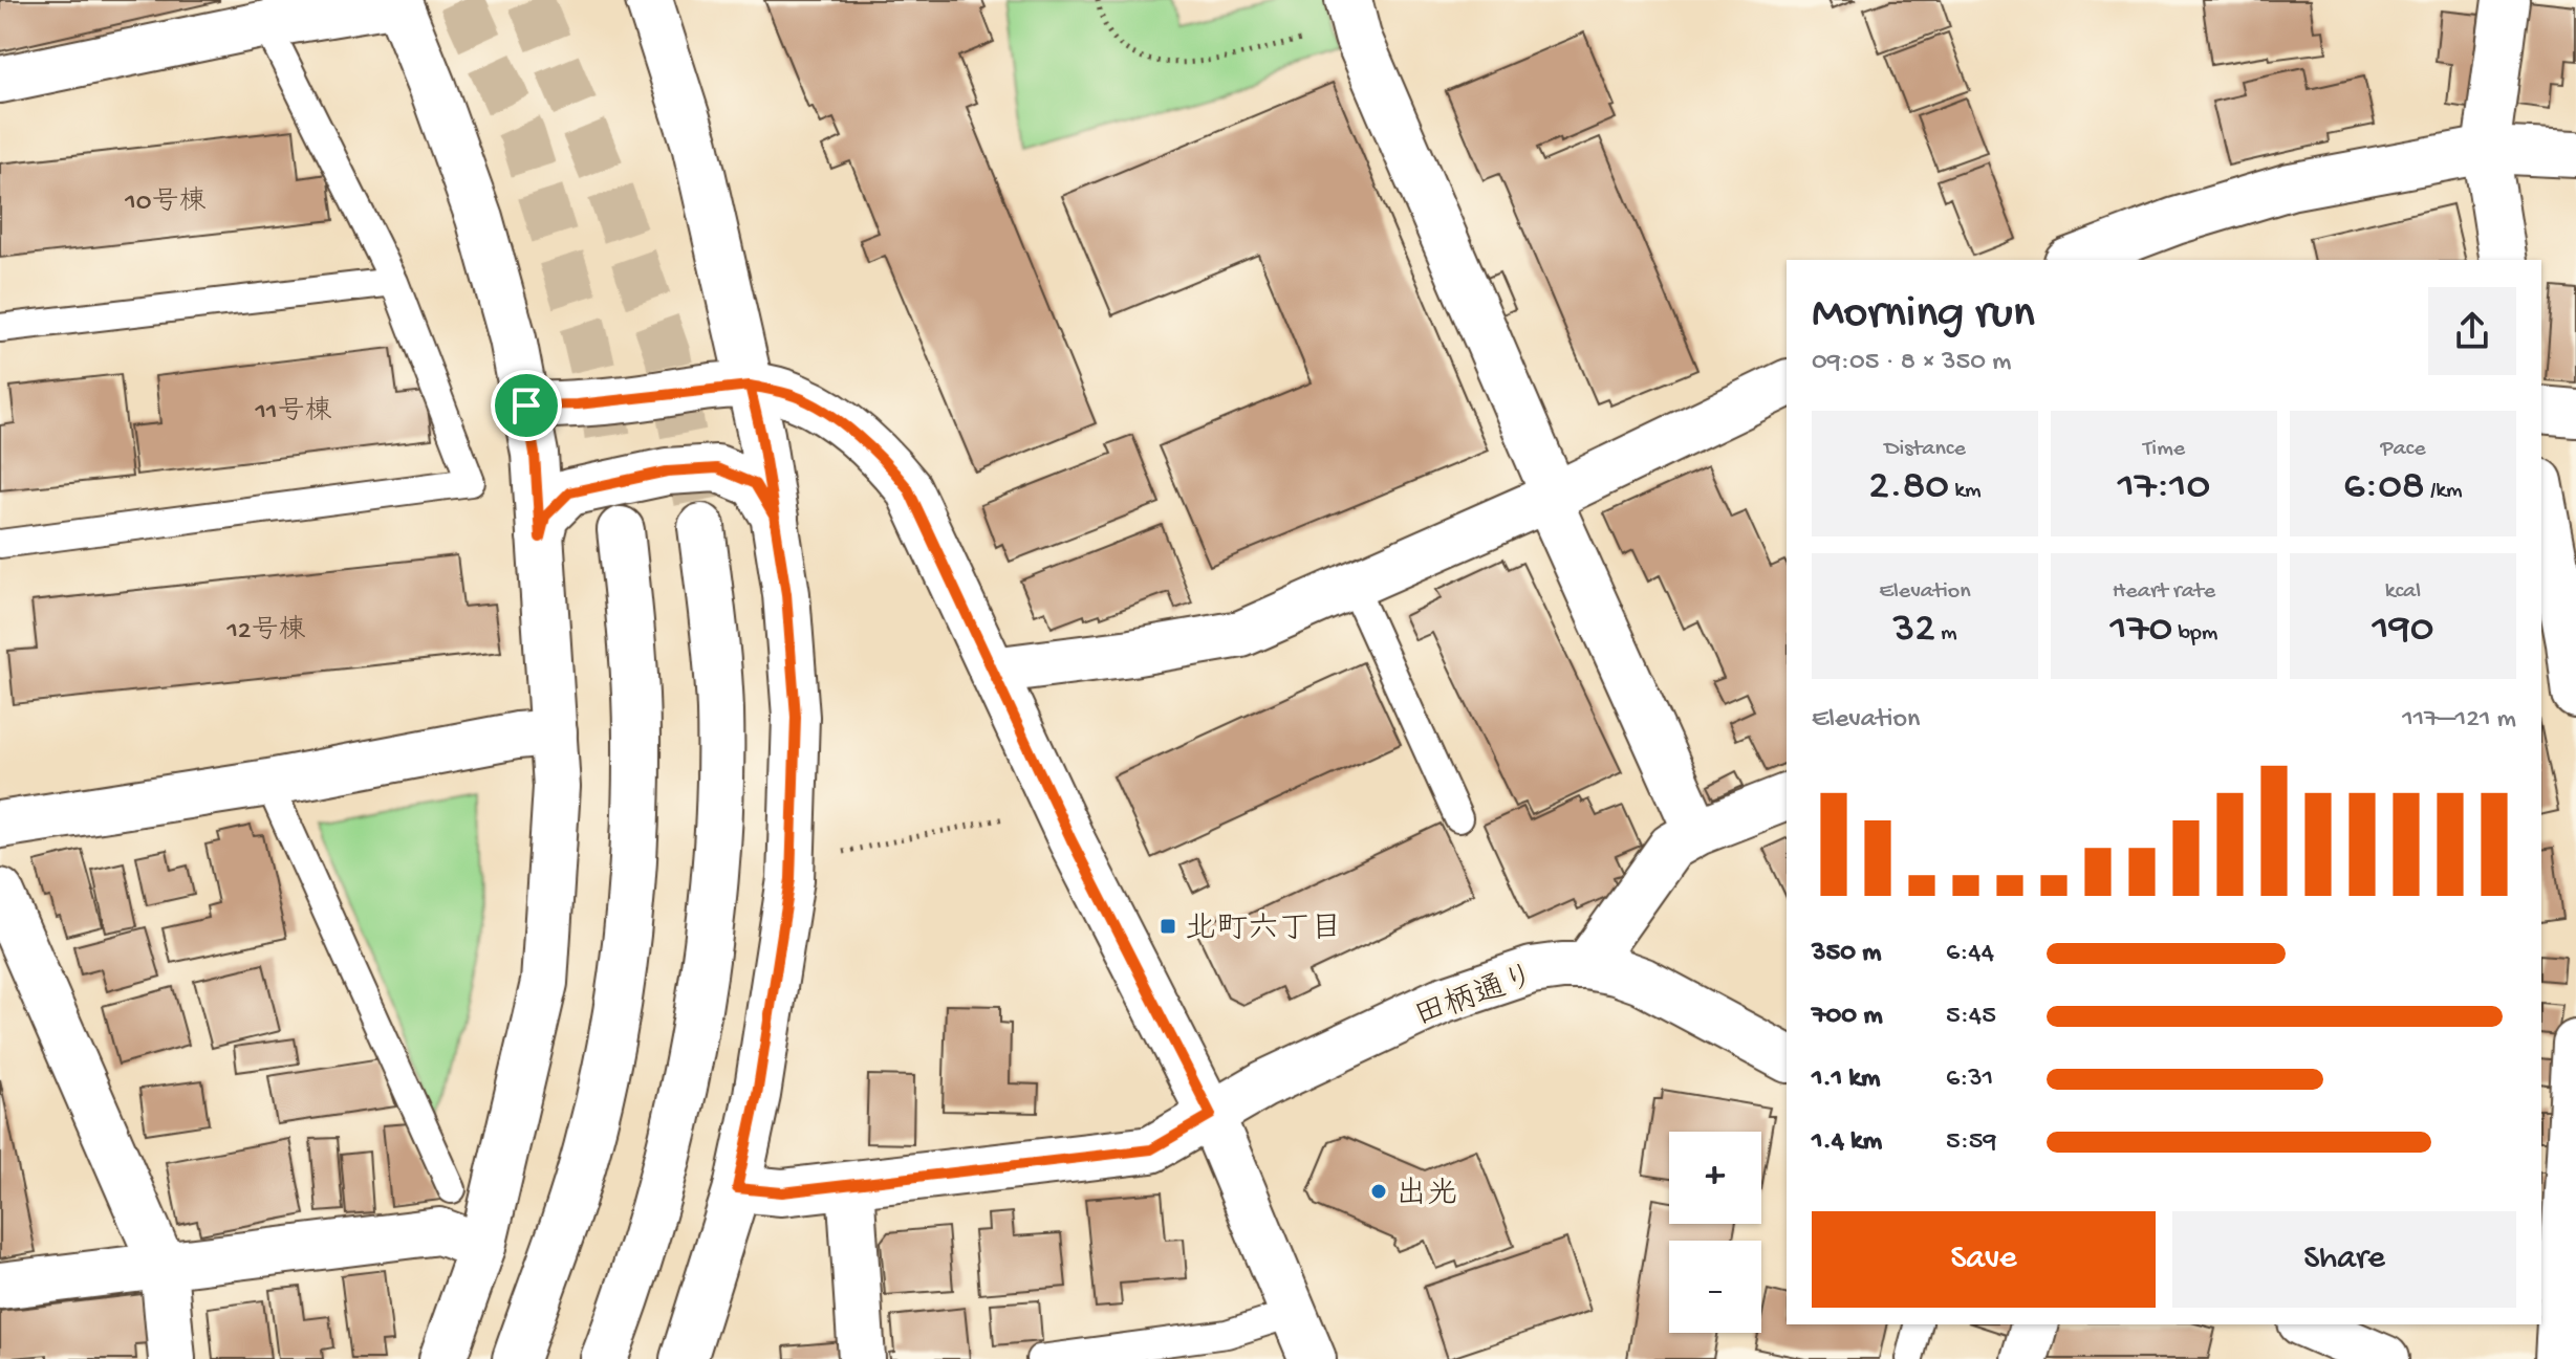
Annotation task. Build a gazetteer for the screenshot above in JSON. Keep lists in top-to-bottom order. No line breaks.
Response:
{"streets":{"street":["田柄通り"]},"places":{"transit":["北町六丁目"],"other":["出光"]},"house_numbers":["10号棟","11号棟","12号棟"],"page":{"heading":["Morning run","09:05 · 8 × 350 m"],"stats":[["Distance","2.80 km"],["Time","17:10"],["Pace","6:08 /km"],["Elevation","32 m"],["Heart rate","170 bpm"],["kcal","190"]],"chart":["Elevation","117–121 m"],"list":[{"name":"350 m","note":"6:44"},{"name":"700 m","note":"5:45"},{"name":"1.1 km","note":"6:31"},{"name":"1.4 km","note":"5:59"}],"map_buttons":["+","−"],"buttons":["Save","Share"]}}
